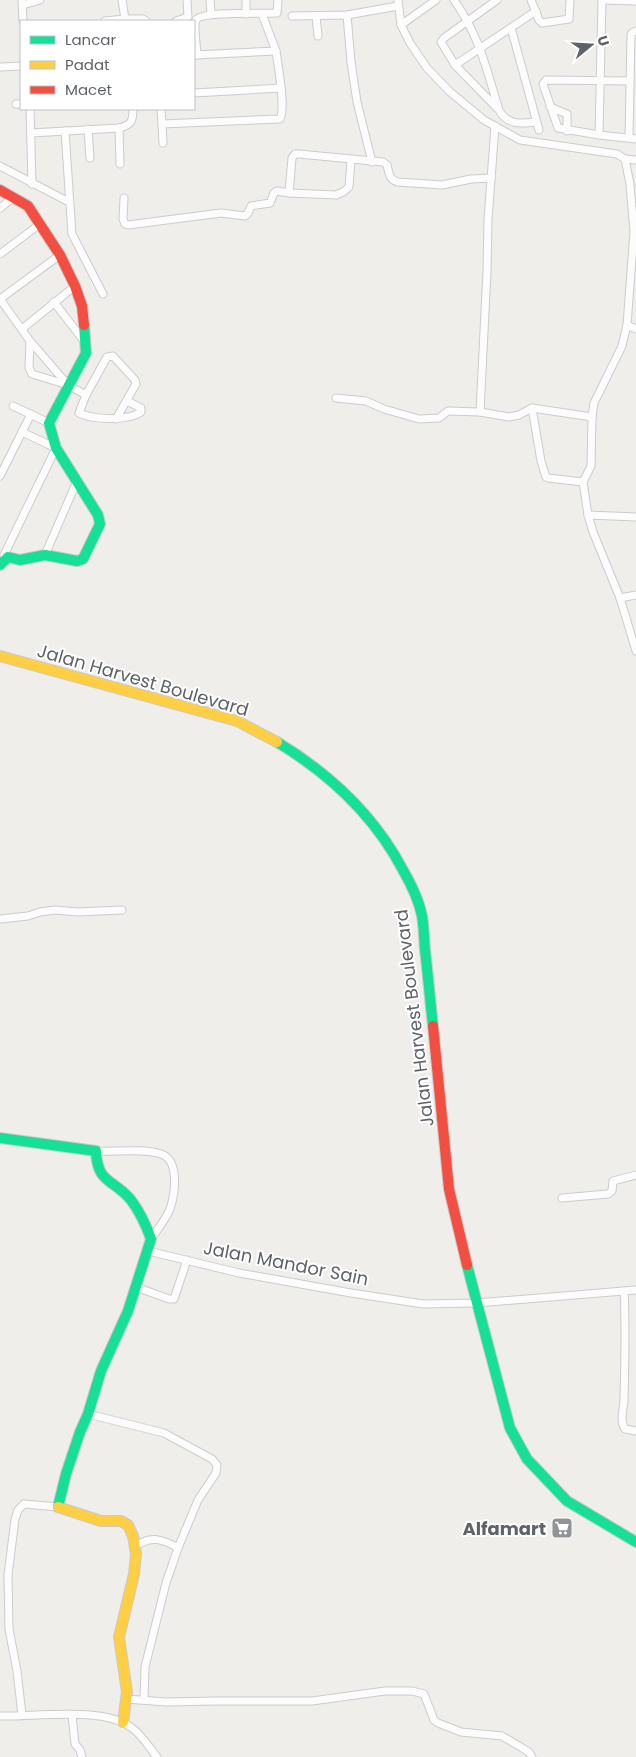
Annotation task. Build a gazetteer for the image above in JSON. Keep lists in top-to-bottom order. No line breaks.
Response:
{"streets":{"street":["Jalan Harvest Boulevard","Jalan Mandor Sain"]},"crossings":[["Jalan Harvest Boulevard","Jalan Mandor Sain"]],"places":{"supermarket":["Alfamart"]},"legend":["Lancar","Padat","Macet"],"north":"right"}
